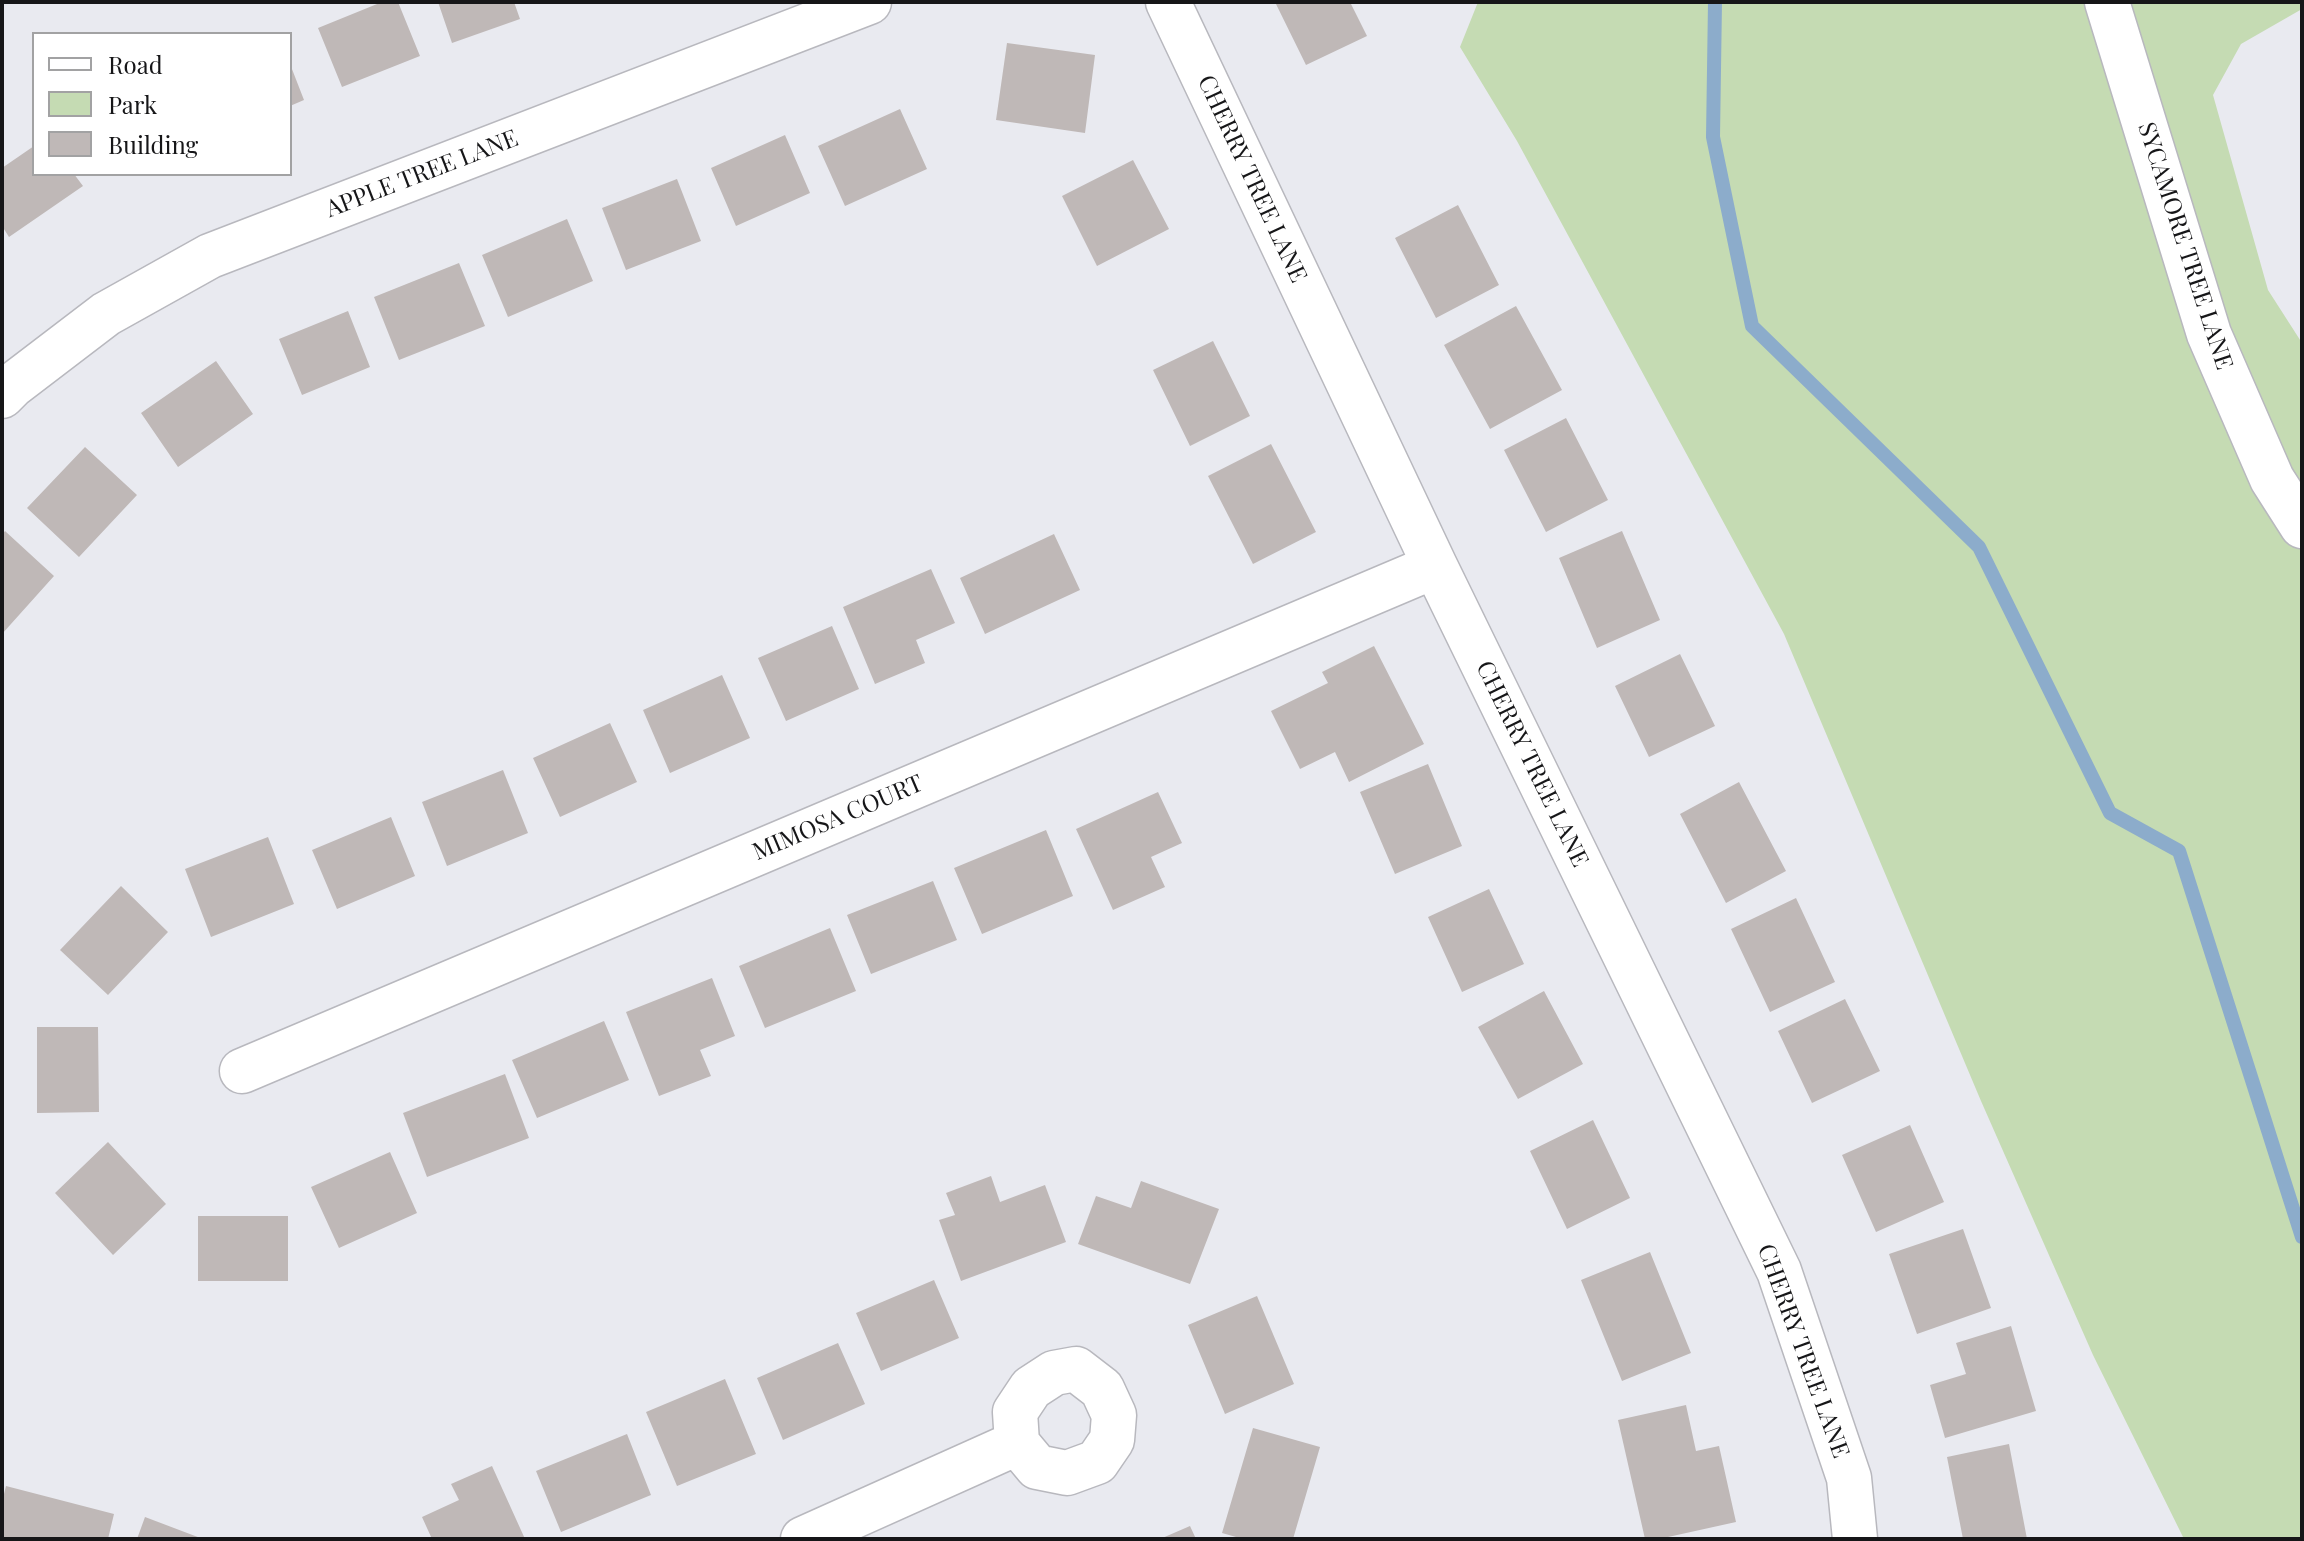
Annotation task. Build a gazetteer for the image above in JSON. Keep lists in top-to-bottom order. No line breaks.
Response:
{"streets":{"street":["APPLE TREE LANE","CHERRY TREE LANE","SYCAMORE TREE LANE","MIMOSA COURT"]},"crossings":[["CHERRY TREE LANE","MIMOSA COURT"]],"legend":["Road","Park","Building"]}
